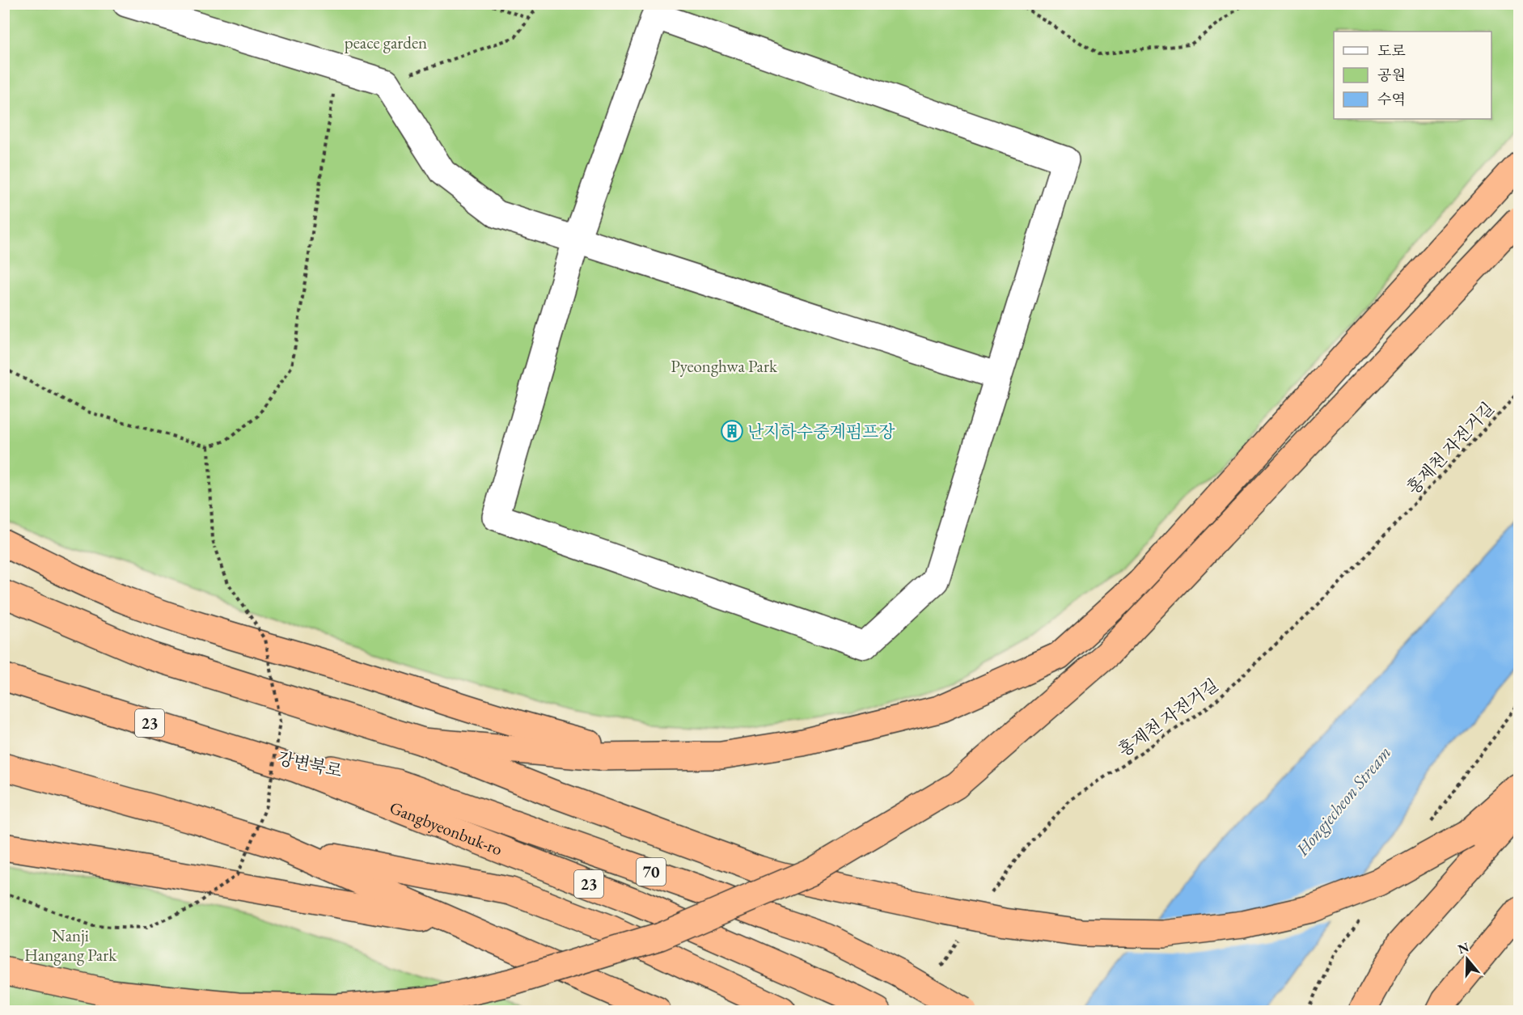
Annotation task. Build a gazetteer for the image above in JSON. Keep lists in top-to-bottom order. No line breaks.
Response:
{"streets":{"highway":["23","강변북로","Gangbyeonbuk-ro","70"],"path":["홍제천 자전거길"]},"crossings":[["강변북로","Gangbyeonbuk-ro"]],"water":["Hongjecheon Stream"],"parks":["peace garden","Pyeonghwa Park","Nanji Hangang Park"],"places":{"building":["난지하수중계펌프장"]},"legend":["도로","공원","수역"],"north":"top"}
